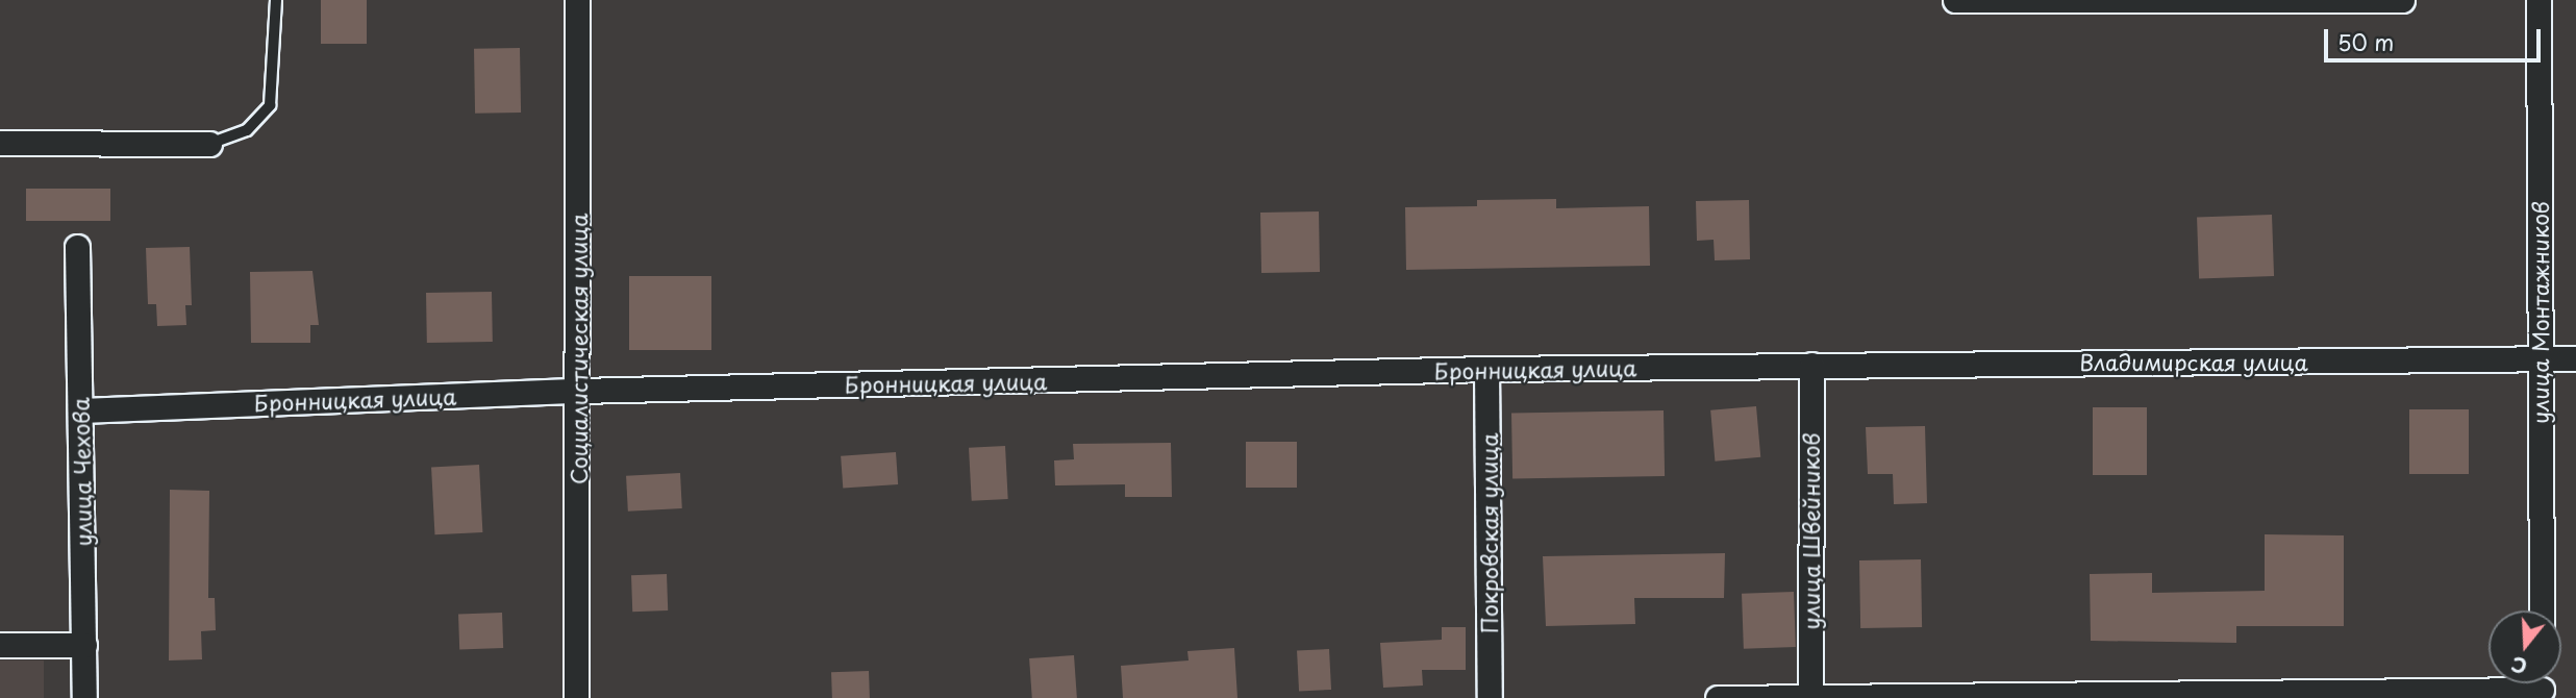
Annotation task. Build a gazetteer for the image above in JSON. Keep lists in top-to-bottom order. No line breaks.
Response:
{"streets":{"street":["улица Монтажников","Социалистическая улица","Владимирская улица","Бронницкая улица","улица Чехова","улица Швейников","Покровская улица"]},"crossings":[["улица Монтажников","Владимирская улица"],["Социалистическая улица","Бронницкая улица"],["Владимирская улица","Бронницкая улица"],["Владимирская улица","улица Швейников"],["Бронницкая улица","улица Чехова"],["Бронницкая улица","улица Швейников"],["Бронницкая улица","Покровская улица"]],"scale_bar":"50 m","north":"bottom"}
